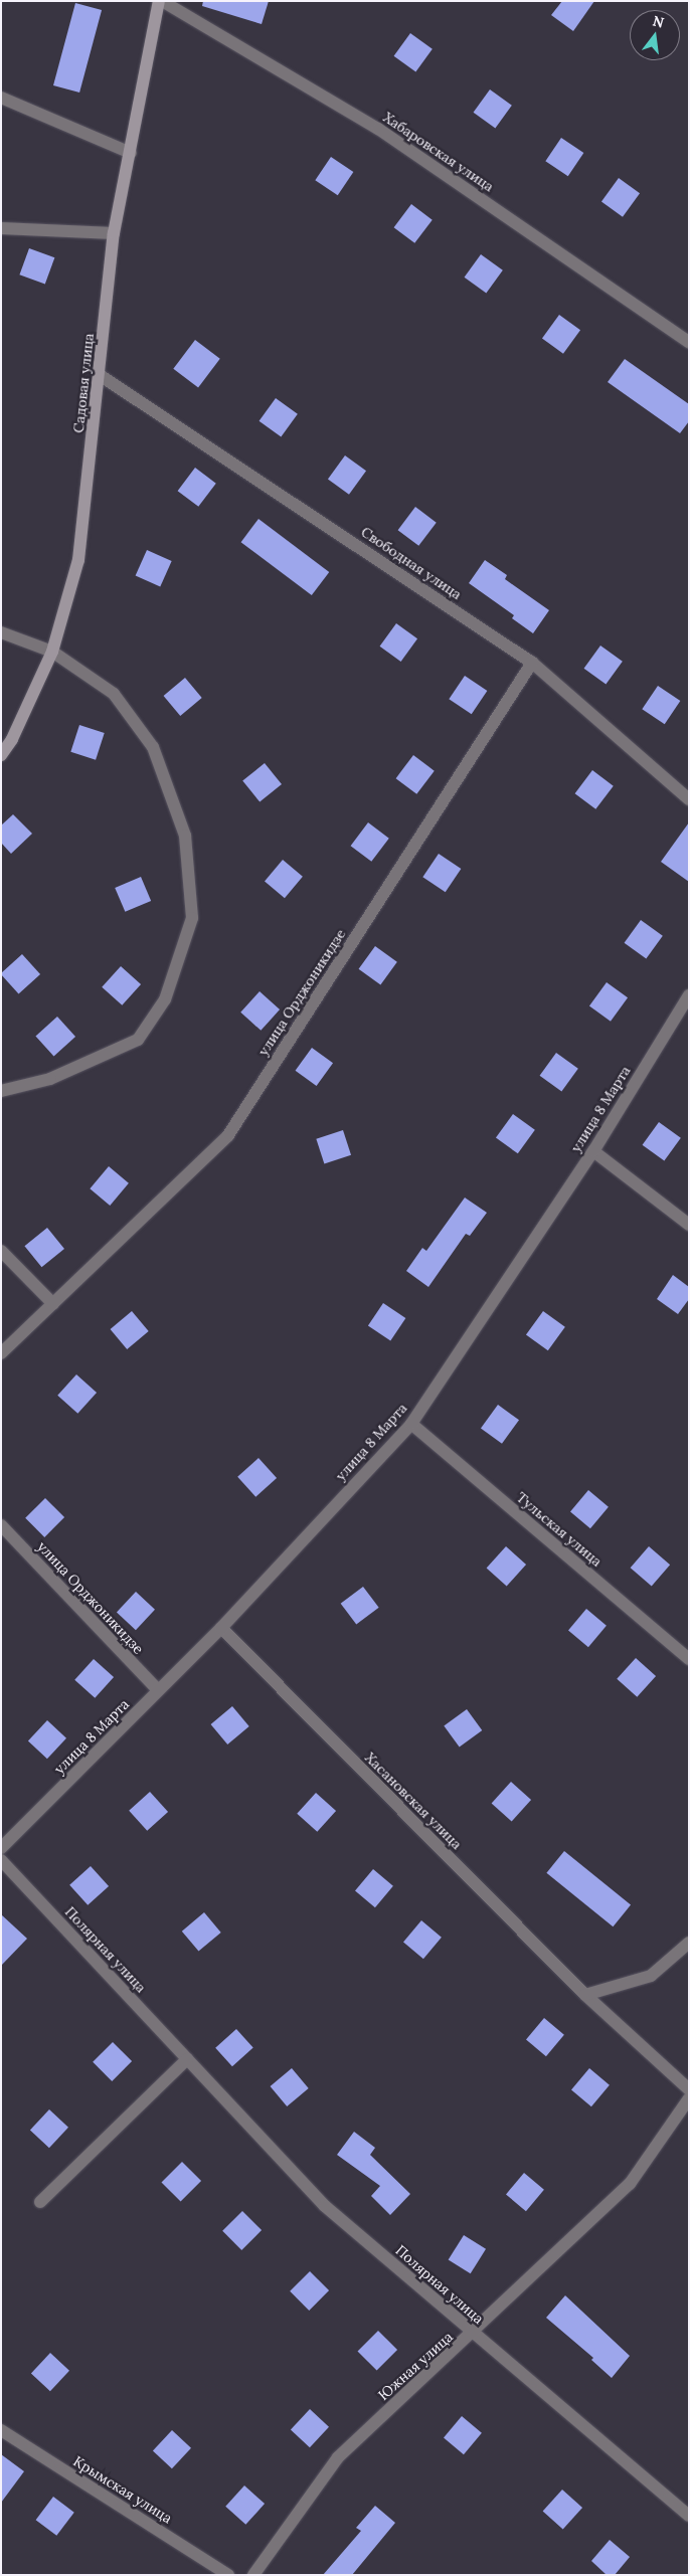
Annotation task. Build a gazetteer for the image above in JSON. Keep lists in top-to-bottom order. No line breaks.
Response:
{"streets":{"street":["Хабаровская улица","Садовая улица","Свободная улица","улица Орджоникидзе","улица 8 Марта","Тульская улица","Хасановская улица","Полярная улица","Южная улица","Крымская улица"]},"crossings":[["Хабаровская улица","Садовая улица"],["Садовая улица","Свободная улица"],["Свободная улица","улица Орджоникидзе"],["улица Орджоникидзе","улица 8 Марта"],["улица 8 Марта","Тульская улица"],["улица 8 Марта","Хасановская улица"],["Полярная улица","Южная улица"]],"north":"top"}
